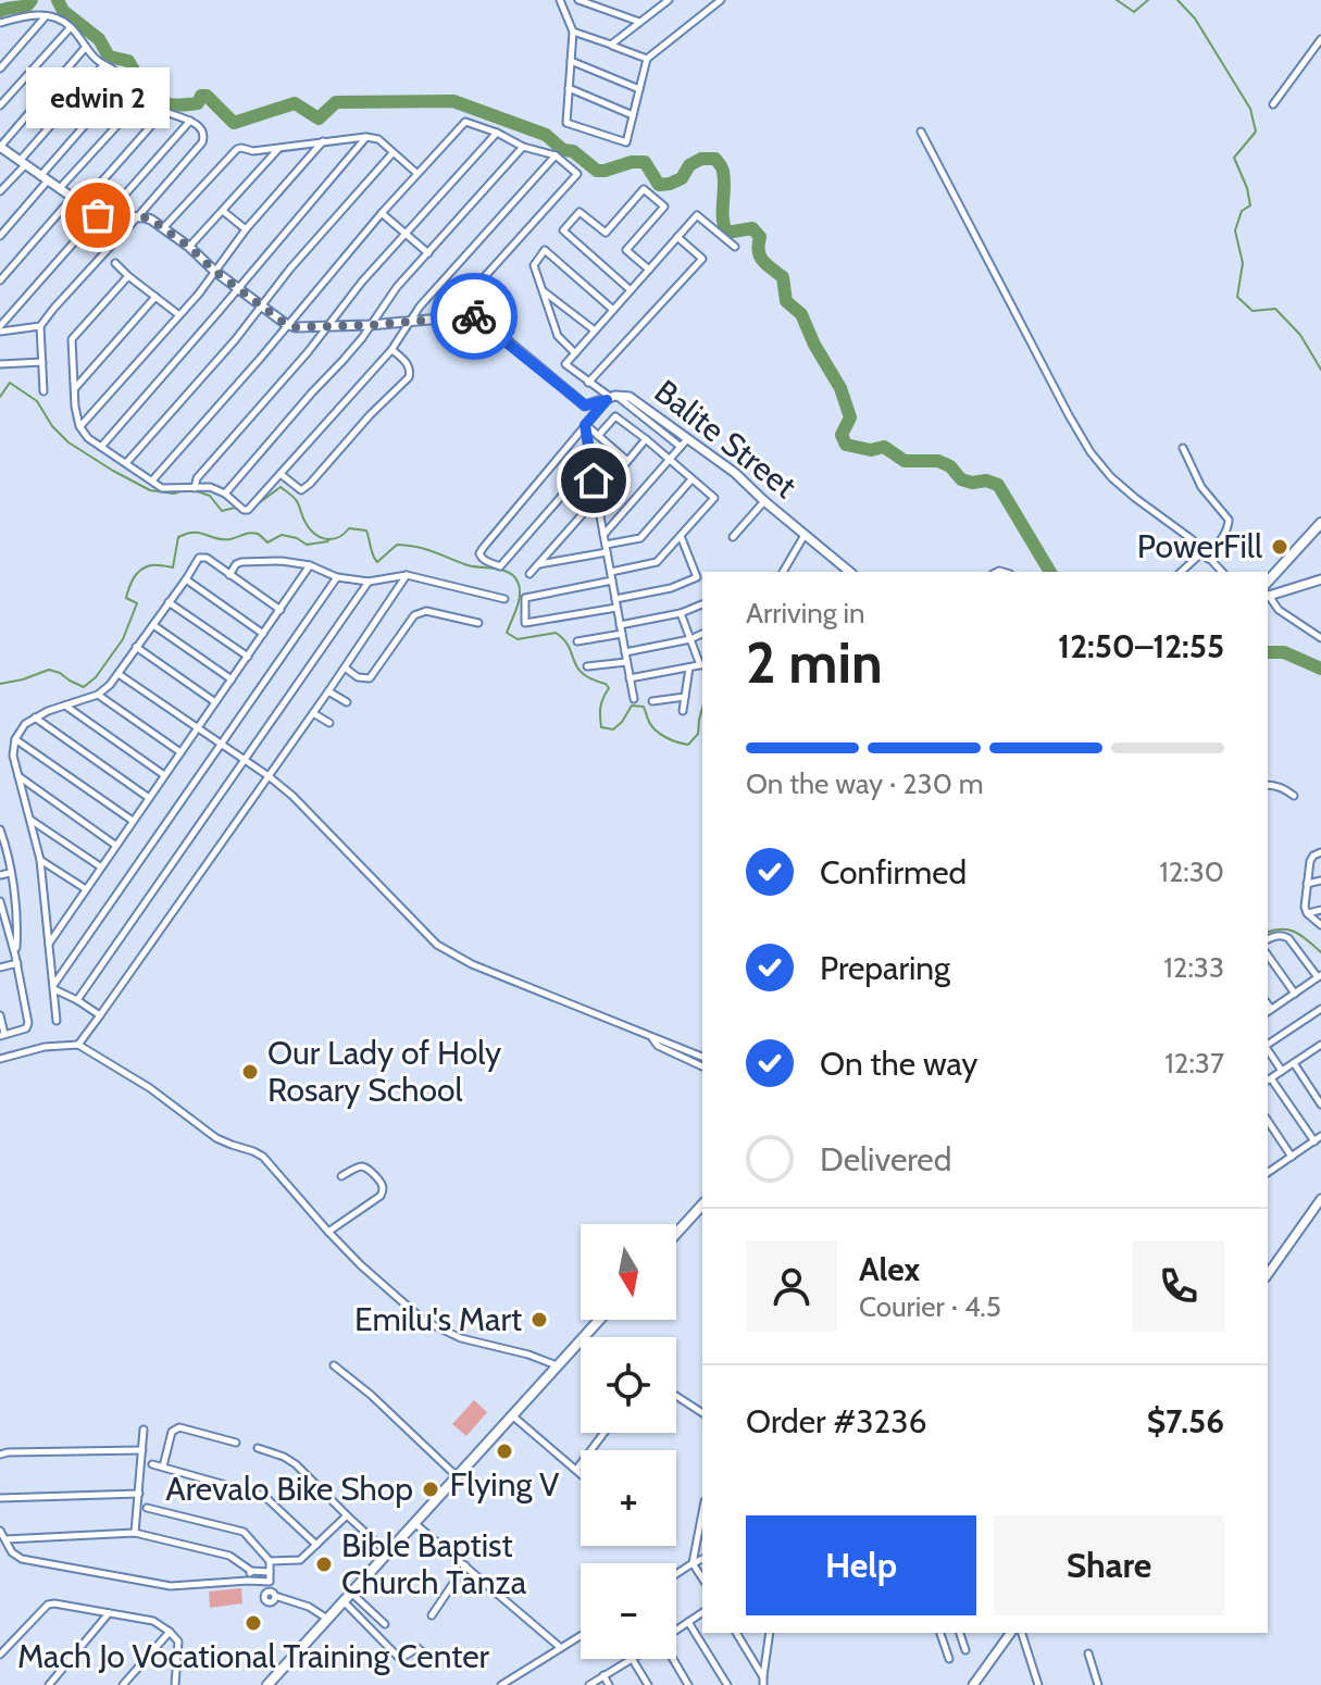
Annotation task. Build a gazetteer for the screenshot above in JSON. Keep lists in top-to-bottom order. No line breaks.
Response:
{"streets":{"street":["Balite Street"]},"places":["edwin 2","PowerFill","Our Lady of Holy Rosary School","Emilu's Mart","Flying V","Arevalo Bike Shop","Bible Baptist Church Tanza","Mach Jo Vocational Training Center"],"north":"bottom","page":{"bubble":"edwin 2","heading":["2 min","Arriving in","12:50–12:55"],"panel":["Alex","Courier · 4.5","Order #3236","$7.56"],"bar":"On the way · 230 m","list":[["Confirmed","12:30"],["Preparing","12:33"],["On the way","12:37"],"Delivered"],"map_buttons":["+","−"],"buttons":["Help","Share"]}}
